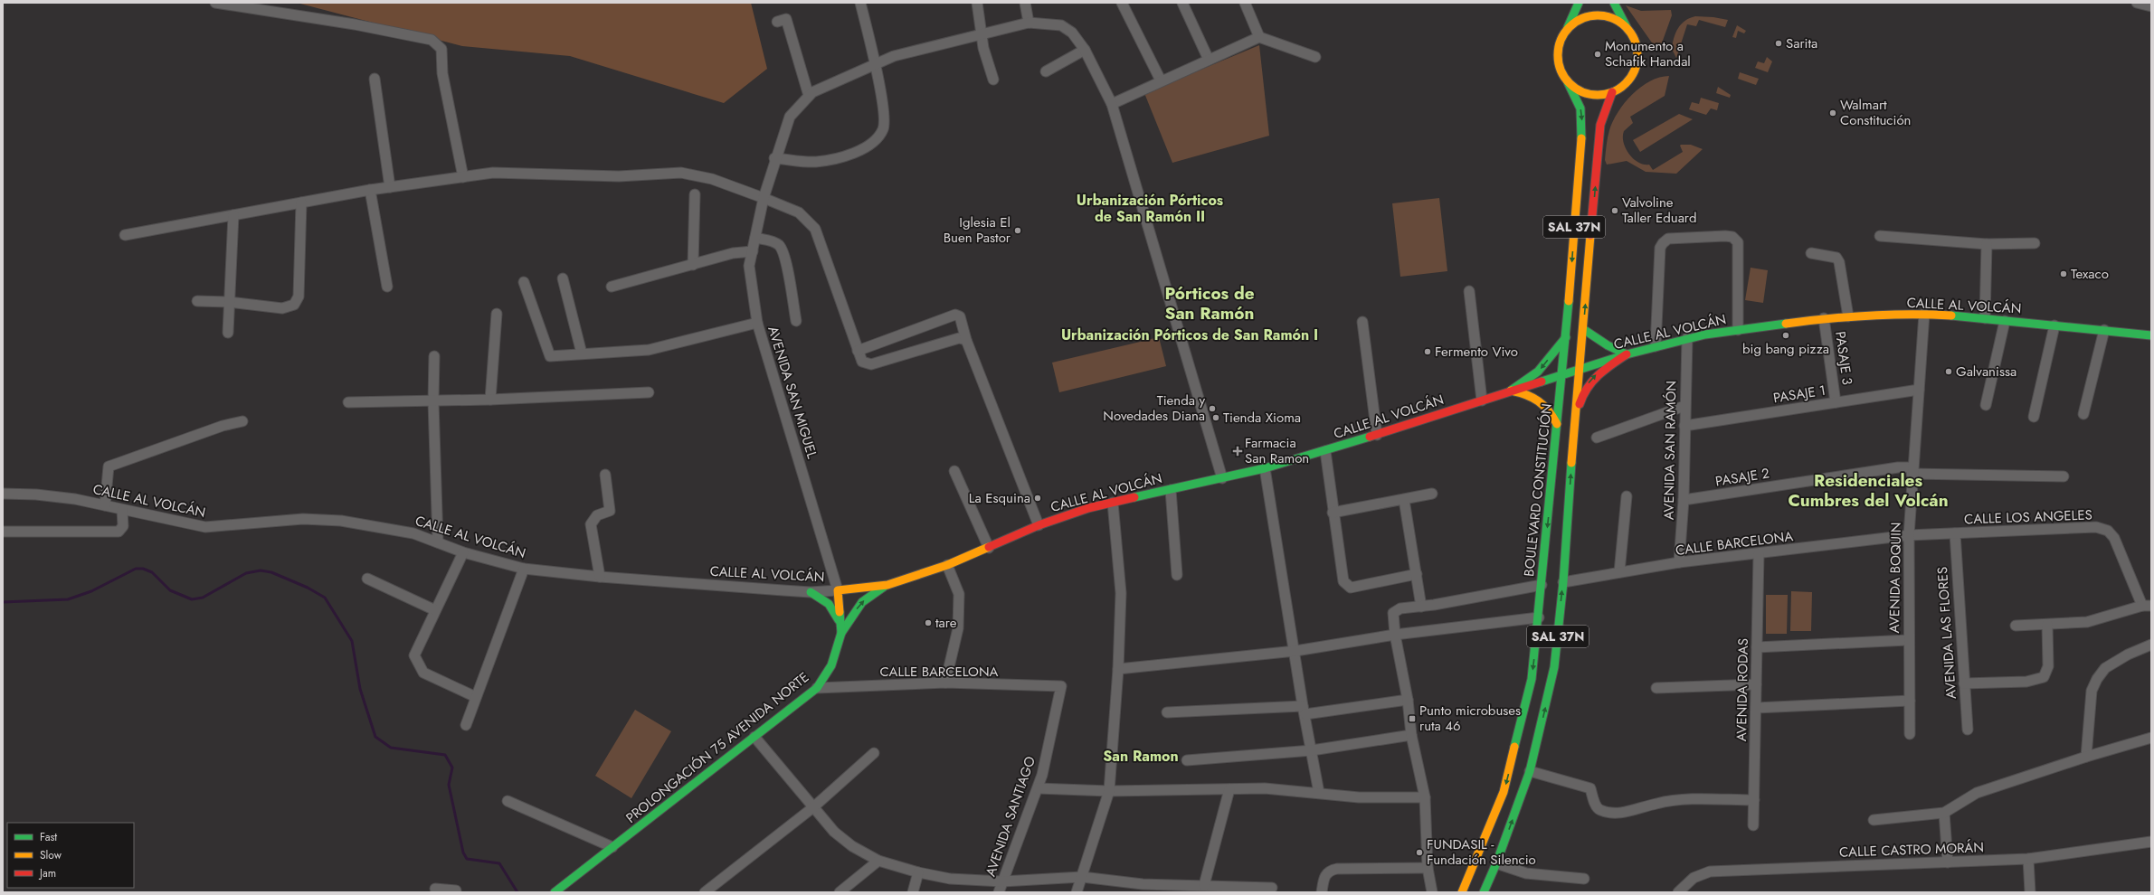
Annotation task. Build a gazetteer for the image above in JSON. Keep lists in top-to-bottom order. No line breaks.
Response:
{"streets":{"main road":["SAL 37N","CALLE AL VOLCÁN","BOULEVARD CONSTITUCIÓN","PROLONGACIÓN 75 AVENIDA NORTE"],"street":["PASAJE 3","AVENIDA SAN MIGUEL","PASAJE 1","AVENIDA SAN RAMÓN","PASAJE 2","CALLE LOS ANGELES","CALLE BARCELONA","AVENIDA BOQUIN","AVENIDA LAS FLORES","AVENIDA RODAS","AVENIDA SANTIAGO","CALLE CASTRO MORÁN"]},"crossings":[["SAL 37N","CALLE AL VOLCÁN"],["SAL 37N","BOULEVARD CONSTITUCIÓN"],["SAL 37N","CALLE BARCELONA"],["CALLE AL VOLCÁN","PASAJE 3"],["CALLE AL VOLCÁN","AVENIDA SAN MIGUEL"],["CALLE AL VOLCÁN","AVENIDA SAN RAMÓN"],["CALLE AL VOLCÁN","BOULEVARD CONSTITUCIÓN"],["CALLE AL VOLCÁN","AVENIDA BOQUIN"],["CALLE AL VOLCÁN","PROLONGACIÓN 75 AVENIDA NORTE"],["PASAJE 3","PASAJE 1"],["AVENIDA SAN MIGUEL","PROLONGACIÓN 75 AVENIDA NORTE"],["PASAJE 1","AVENIDA SAN RAMÓN"],["PASAJE 1","AVENIDA BOQUIN"],["AVENIDA SAN RAMÓN","PASAJE 2"],["AVENIDA SAN RAMÓN","CALLE BARCELONA"],["PASAJE 2","AVENIDA BOQUIN"],["CALLE LOS ANGELES","CALLE BARCELONA"],["CALLE LOS ANGELES","AVENIDA BOQUIN"],["CALLE LOS ANGELES","AVENIDA LAS FLORES"],["CALLE BARCELONA","AVENIDA BOQUIN"],["CALLE BARCELONA","AVENIDA RODAS"],["CALLE BARCELONA","PROLONGACIÓN 75 AVENIDA NORTE"],["CALLE BARCELONA","AVENIDA SANTIAGO"]],"districts":["Urbanización Pórticos de San Ramón II","Pórticos de San Ramón","Urbanización Pórticos de San Ramón I","Residenciales Cumbres del Volcán","San Ramon"],"places":{"other":["Sarita","Monumento a Schafik Handal","Walmart Constitución","Valvoline Taller Eduard","Iglesia El Buen Pastor","Texaco","big bang pizza","Fermento Vivo","Galvanissa","Tienda y Novedades Diana","Tienda Xioma","La Esquina","tare","FUNDASIL - Fundación Silencio"],"health":["Farmacia San Ramon"],"transit":["Punto microbuses ruta 46"]},"legend":["Fast","Slow","Jam"]}
